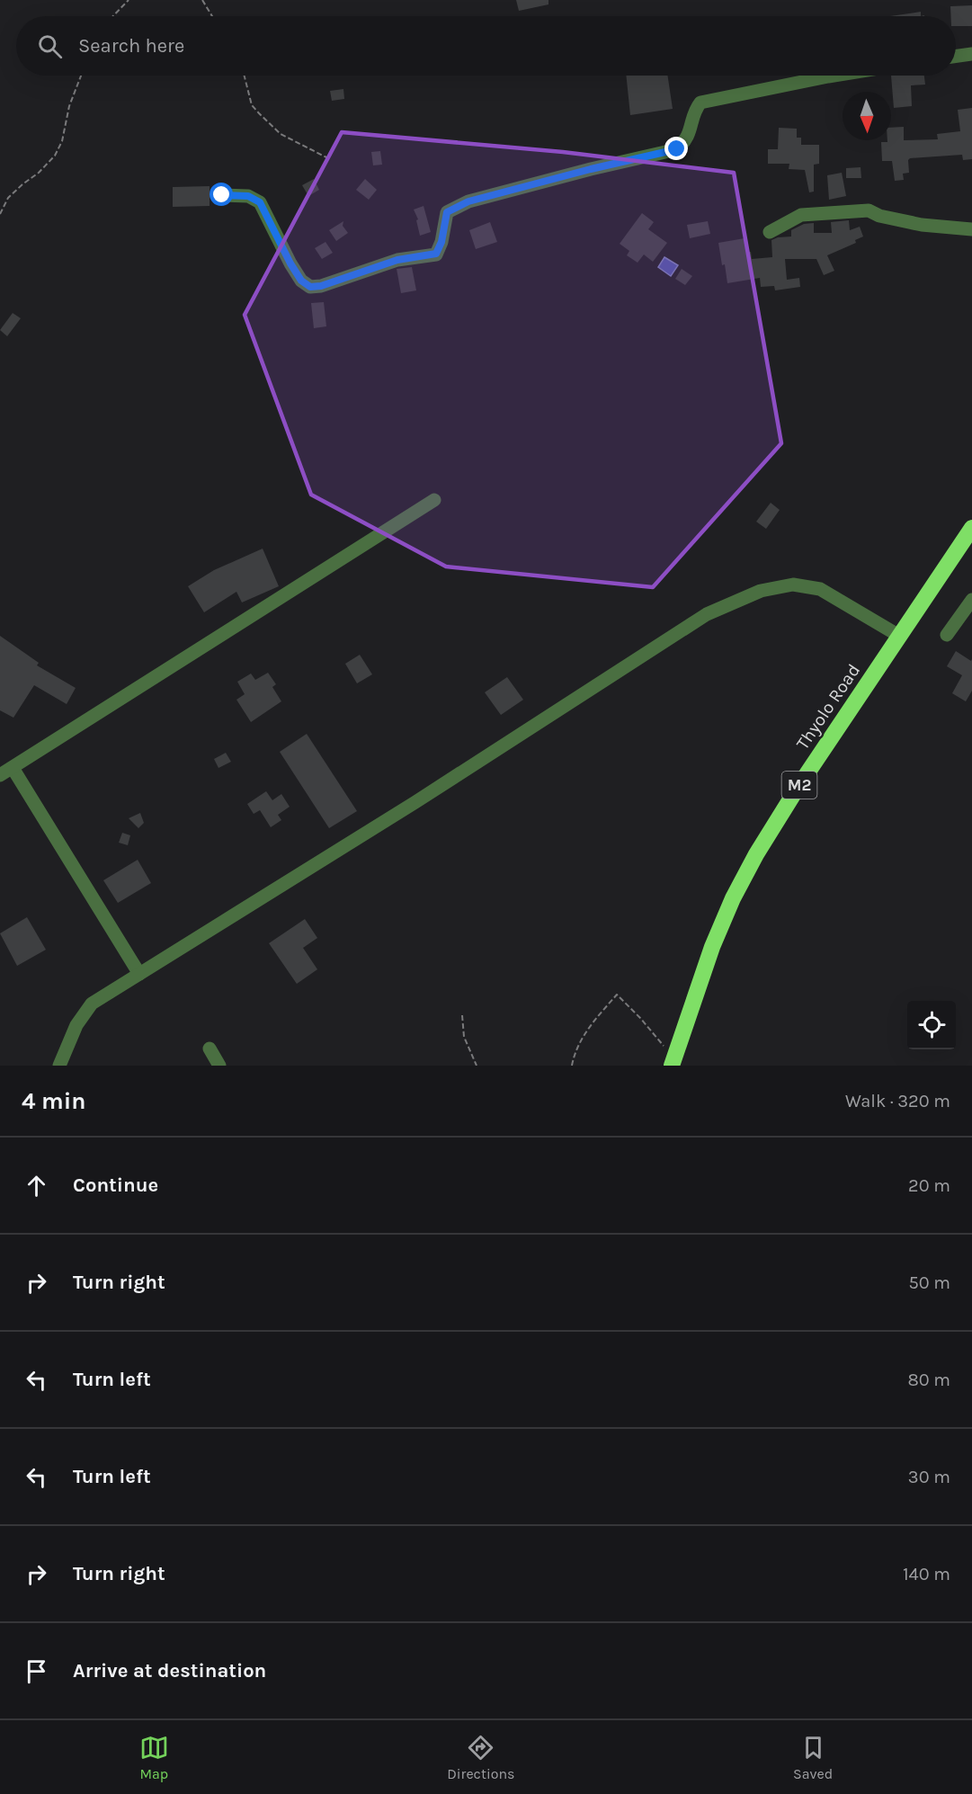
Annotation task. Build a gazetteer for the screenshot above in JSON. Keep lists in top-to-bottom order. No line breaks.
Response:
{"streets":{"highway":["Thyolo Road","M2"]},"north":"bottom","page":{"search":"Search here","heading":["4 min","Walk · 320 m"],"list":[["Continue","20 m"],["Turn right","50 m"],["Turn left","80 m"],["Turn left","30 m"],["Turn right","140 m"],"Arrive at destination"],"nav":["Map","Directions","Saved"]}}
